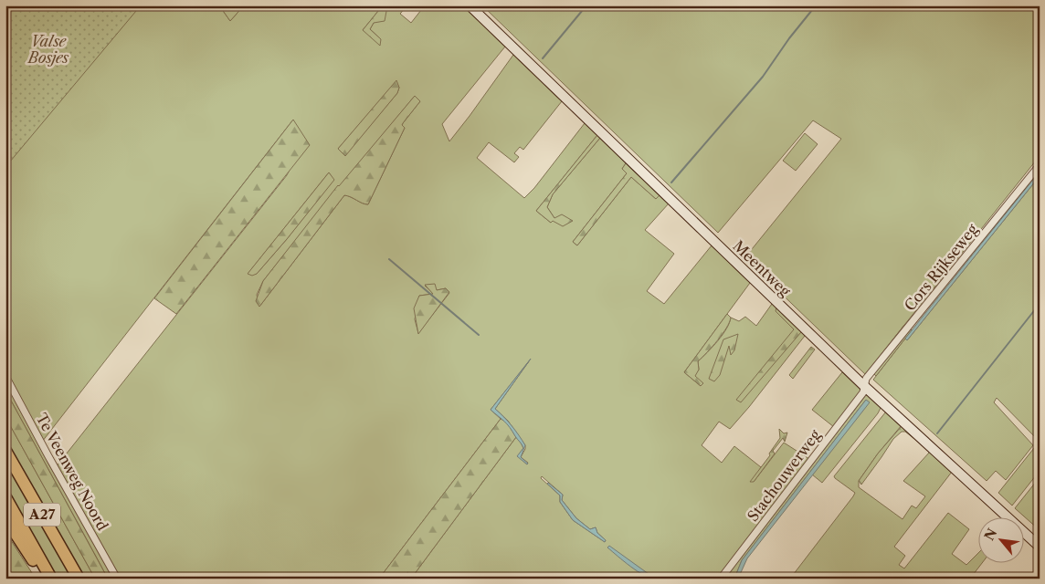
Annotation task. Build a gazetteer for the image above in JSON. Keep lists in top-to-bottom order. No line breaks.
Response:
{"streets":{"highway":["A27"],"street":["Cors Rijkseweg","Meentweg","Te Veenweg Noord","Stachouwerweg"]},"crossings":[["Cors Rijkseweg","Meentweg"],["Cors Rijkseweg","Stachouwerweg"],["Meentweg","Stachouwerweg"]],"parks":["Valse Bosjes"],"north":"top left"}
